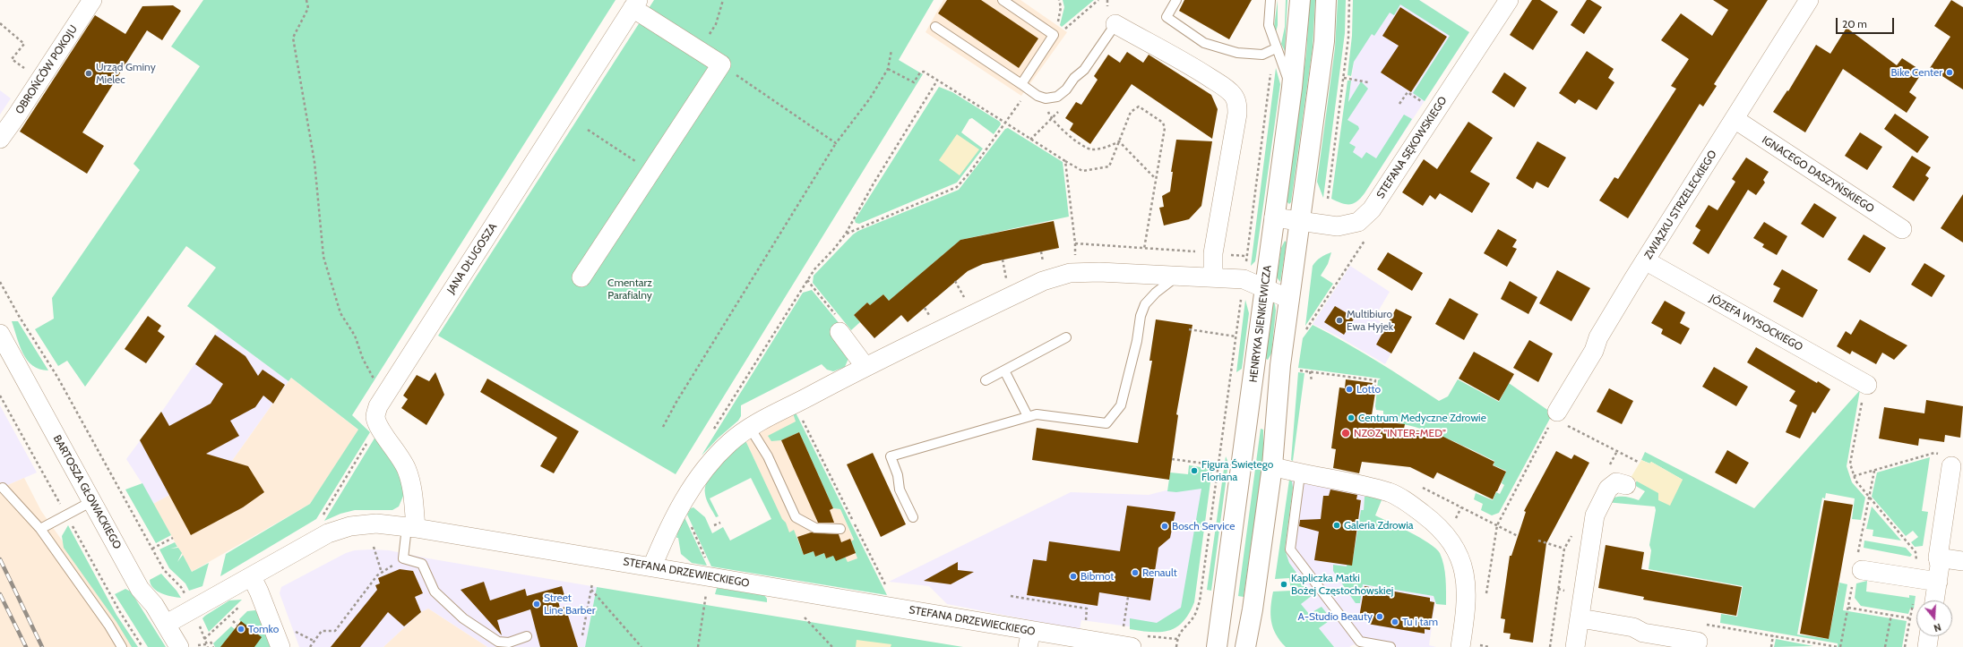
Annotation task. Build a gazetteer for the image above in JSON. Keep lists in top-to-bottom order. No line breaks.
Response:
{"streets":{"street":["OBROŃCÓW POKOJU","STEFANA SĘKOWSKIEGO","IGNACEGO DASZYŃSKIEGO","ZWIĄZKU STRZELECKIEGO","JANA DŁUGOSZA","JÓZEFA WYSOCKIEGO","HENRYKA SIENKIEWICZA","BARTOSZA GŁOWACKIEGO","STEFANA DRZEWIECKIEGO"]},"crossings":[["STEFANA SĘKOWSKIEGO","HENRYKA SIENKIEWICZA"],["IGNACEGO DASZYŃSKIEGO","ZWIĄZKU STRZELECKIEGO"],["ZWIĄZKU STRZELECKIEGO","JÓZEFA WYSOCKIEGO"],["JANA DŁUGOSZA","STEFANA DRZEWIECKIEGO"],["BARTOSZA GŁOWACKIEGO","STEFANA DRZEWIECKIEGO"]],"parks":["Cmentarz Parafialny"],"places":["Bike Center","Urząd Gminy Mielec","Multibiuro Ewa Hyjek","Lotto","Centrum Medyczne Zdrowie","NZOZ \"INTER-MED\"","Figura Świętego Floriana","Galeria Zdrowia","Bosch Service","Renault","Bibmot","Kapliczka Matki Bożej Częstochowskiej","Street Line Barber","A-Studio Beauty","Tu i tam","Tomko"],"scale_bar":"20 m","north":"bottom"}
